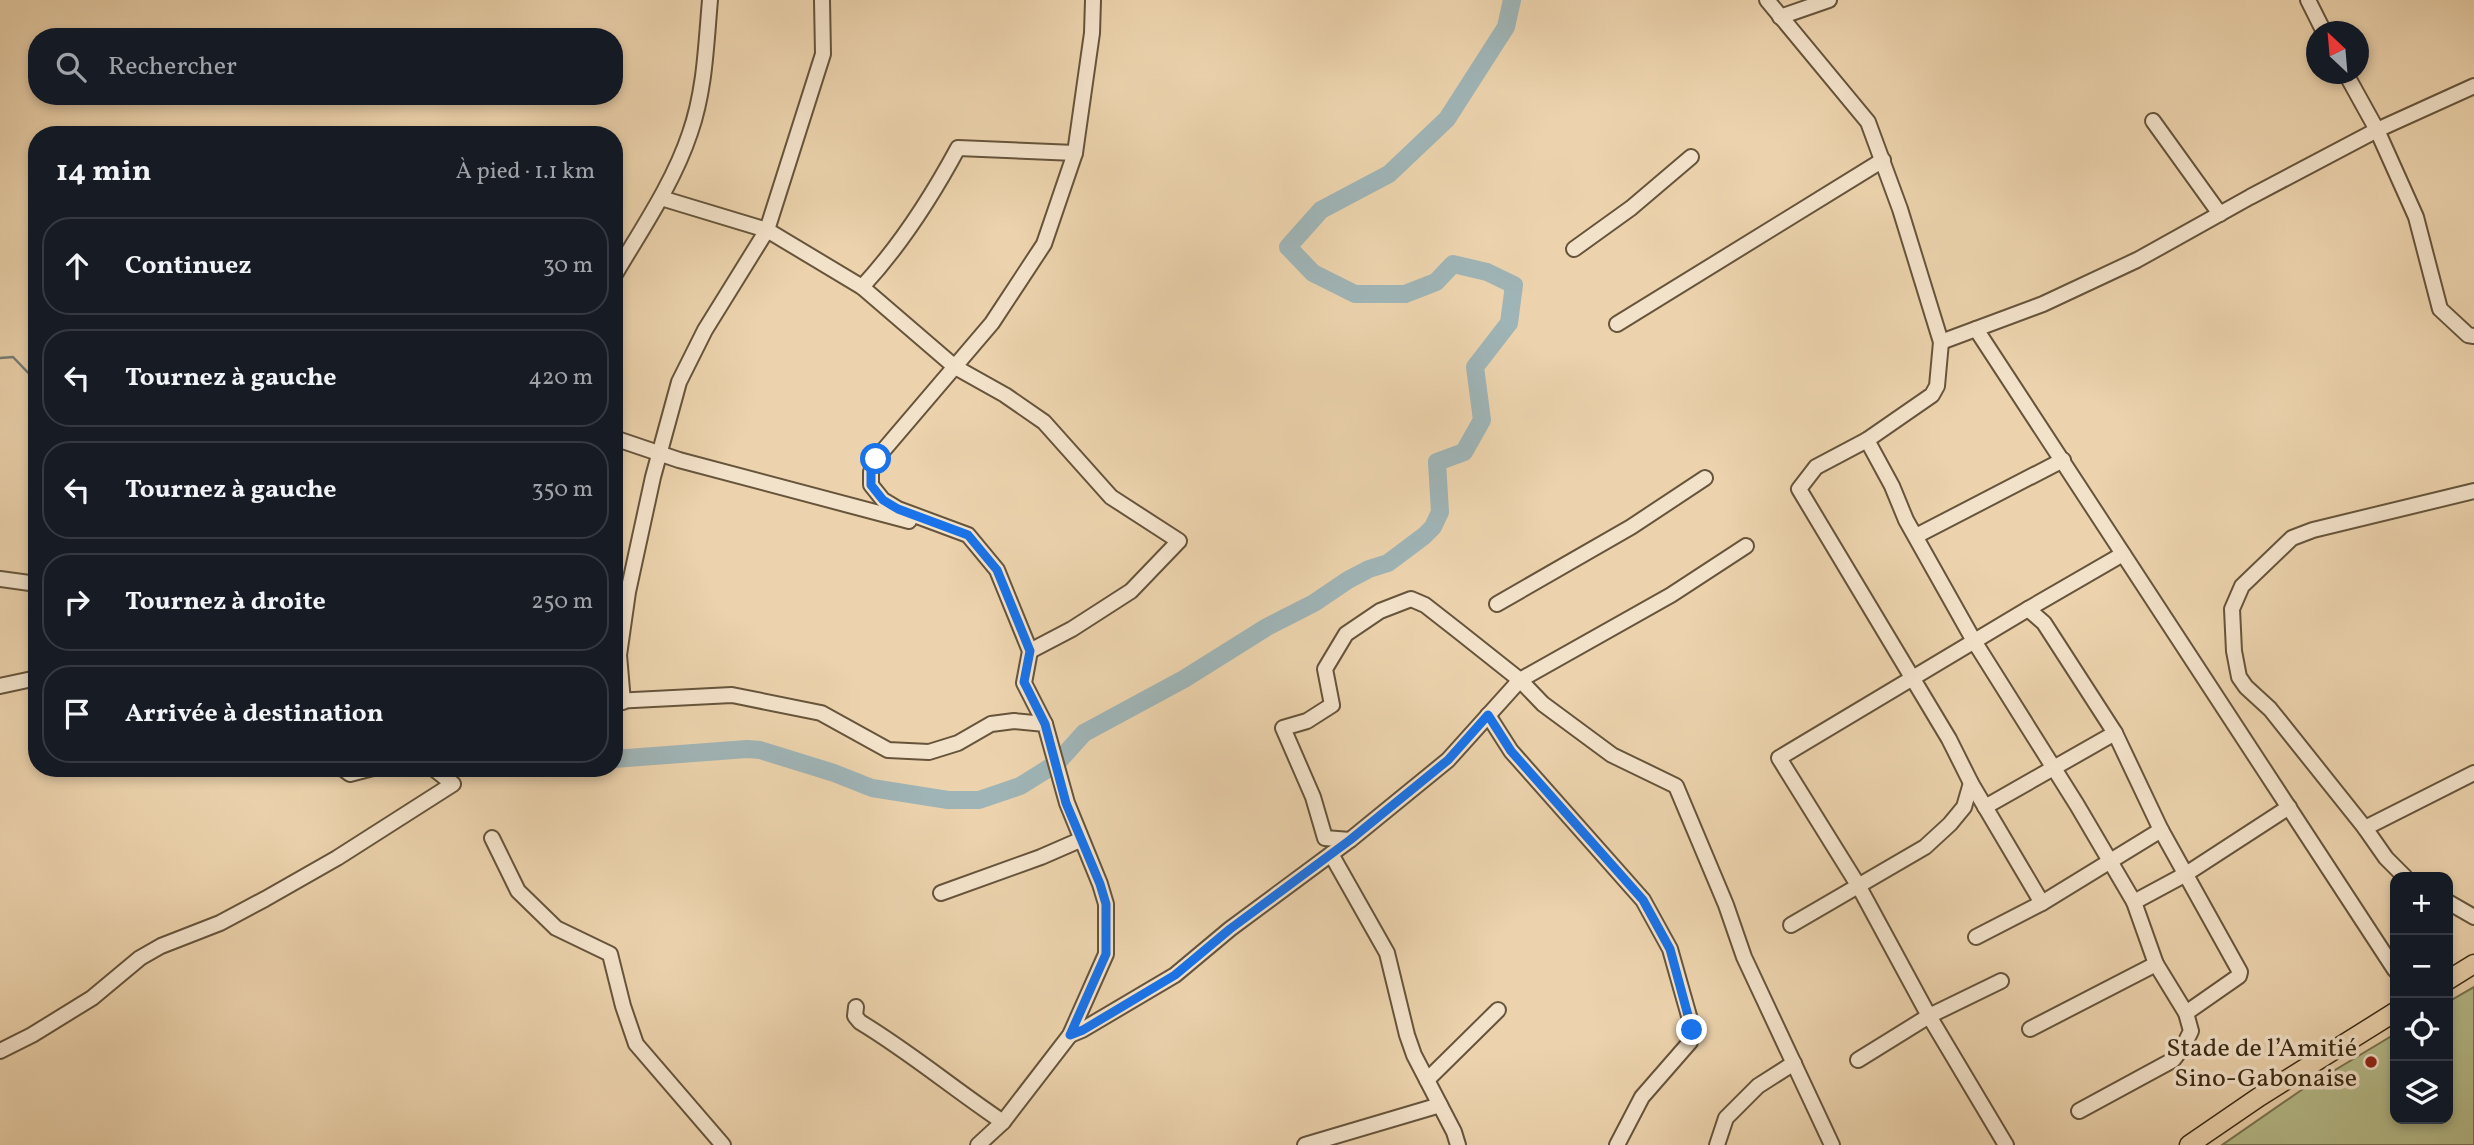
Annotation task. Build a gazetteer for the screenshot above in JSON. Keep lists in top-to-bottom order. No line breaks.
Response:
{"places":["Stade de l’Amitié Sino-Gabonaise"],"north":"top left","page":{"search":"Rechercher","heading":["14 min","À pied · 1.1 km"],"list":[["Continuez","30 m"],["Tournez à gauche","420 m"],["Tournez à gauche","350 m"],["Tournez à droite","250 m"],"Arrivée à destination"],"map_buttons":["+","−"]}}
